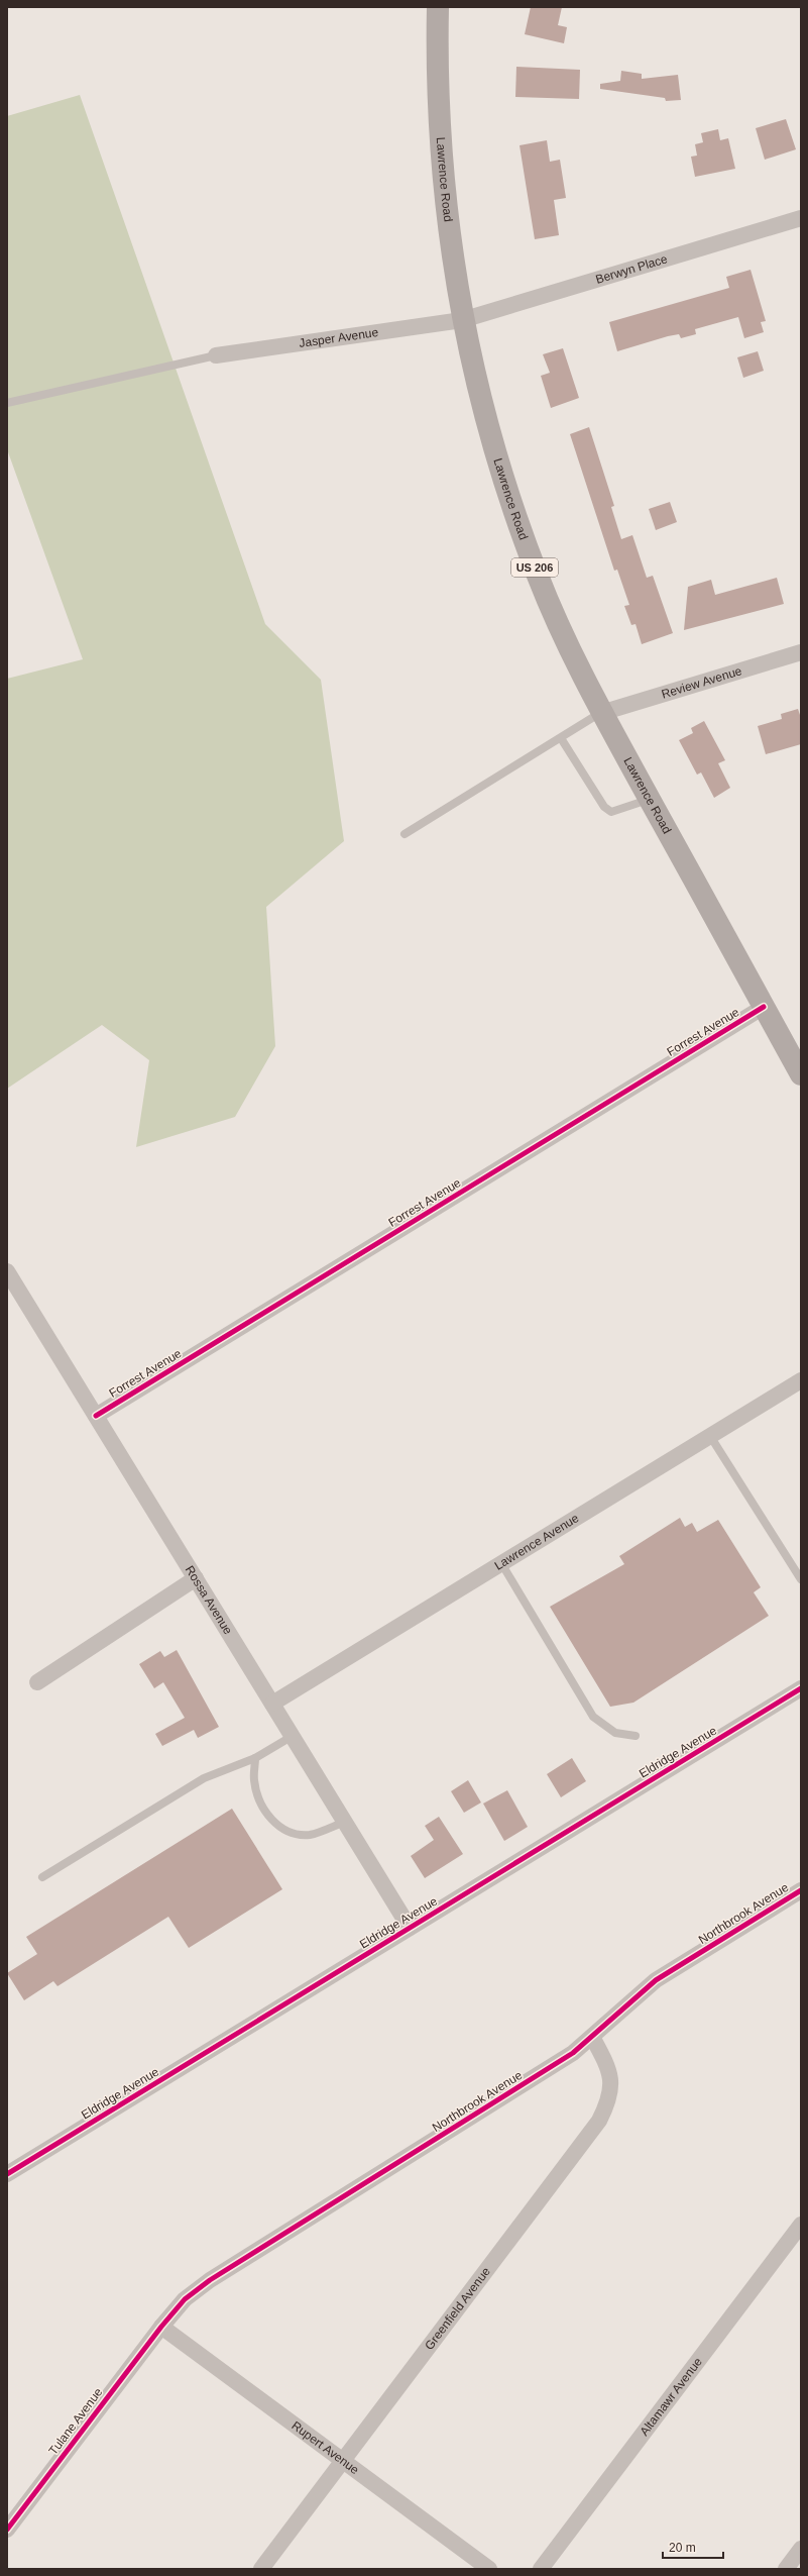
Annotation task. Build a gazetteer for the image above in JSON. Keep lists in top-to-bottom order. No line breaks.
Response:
{"streets":{"main road":["Lawrence Road","US 206"],"street":["Berwyn Place","Jasper Avenue","Review Avenue","Forrest Avenue","Lawrence Avenue","Rossa Avenue","Eldridge Avenue","Northbrook Avenue","Greenfield Avenue","Altamawr Avenue","Tulane Avenue","Rupert Avenue"]},"crossings":[["Lawrence Road","Berwyn Place"],["Lawrence Road","Jasper Avenue"],["Lawrence Road","Review Avenue"],["Lawrence Road","Forrest Avenue"],["Berwyn Place","Jasper Avenue"],["Forrest Avenue","Rossa Avenue"],["Lawrence Avenue","Rossa Avenue"],["Rossa Avenue","Eldridge Avenue"],["Northbrook Avenue","Greenfield Avenue"],["Northbrook Avenue","Tulane Avenue"],["Northbrook Avenue","Rupert Avenue"],["Greenfield Avenue","Rupert Avenue"],["Tulane Avenue","Rupert Avenue"]],"scale_bar":"20 m"}
